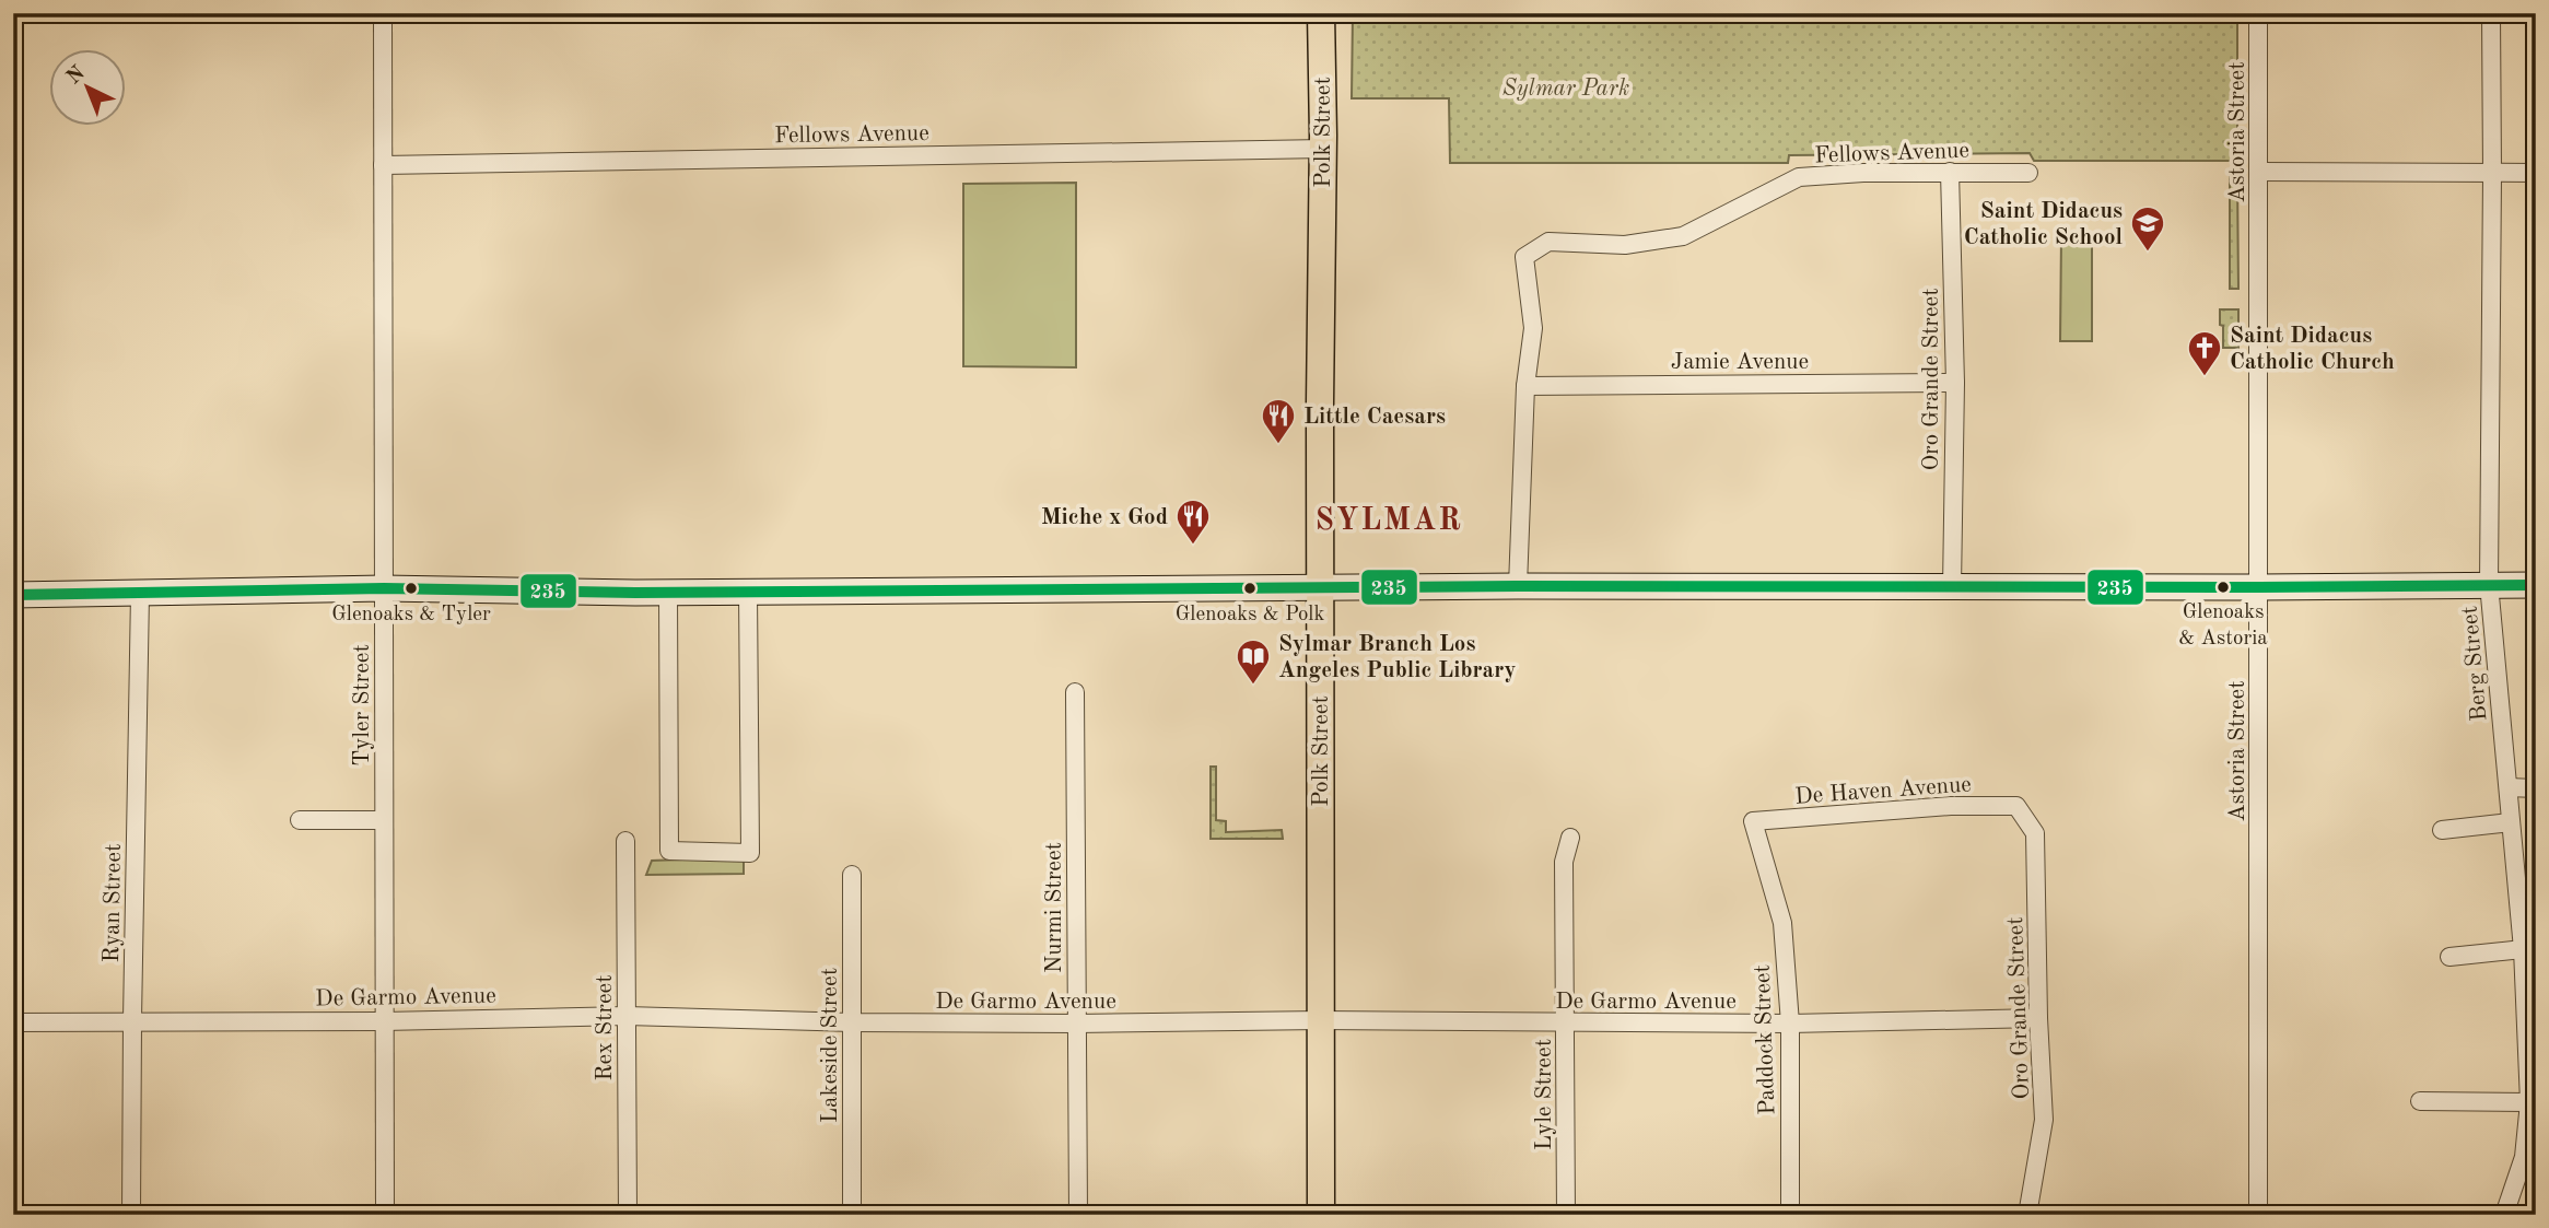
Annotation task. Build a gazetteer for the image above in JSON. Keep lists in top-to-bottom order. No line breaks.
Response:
{"streets":{"main road":["Polk Street"],"street":["Astoria Street","Fellows Avenue","Jamie Avenue","Oro Grande Street","Berg Street","Tyler Street","De Haven Avenue","Ryan Street","Nurmi Street","De Garmo Avenue","Rex Street","Paddock Street","Lakeside Street","Lyle Street"]},"crossings":[["Polk Street","Fellows Avenue"],["Polk Street","De Garmo Avenue"],["Fellows Avenue","Jamie Avenue"],["Fellows Avenue","Oro Grande Street"],["Fellows Avenue","Tyler Street"],["Jamie Avenue","Oro Grande Street"],["Oro Grande Street","De Haven Avenue"],["Oro Grande Street","De Garmo Avenue"],["Tyler Street","De Garmo Avenue"],["De Haven Avenue","Paddock Street"],["Ryan Street","De Garmo Avenue"],["Nurmi Street","De Garmo Avenue"],["De Garmo Avenue","Rex Street"],["De Garmo Avenue","Paddock Street"],["De Garmo Avenue","Lakeside Street"],["De Garmo Avenue","Lyle Street"]],"districts":["SYLMAR"],"parks":["Sylmar Park"],"places":{"school or university":["Saint Didacus Catholic School"],"church":["Saint Didacus Catholic Church"],"restaurant":["Little Caesars","Miche x God"],"other":["Glenoaks & Astoria","Glenoaks & Tyler","Glenoaks & Polk"],"library":["Sylmar Branch Los Angeles Public Library"]},"lines":["transit line 235"],"north":"top left"}
